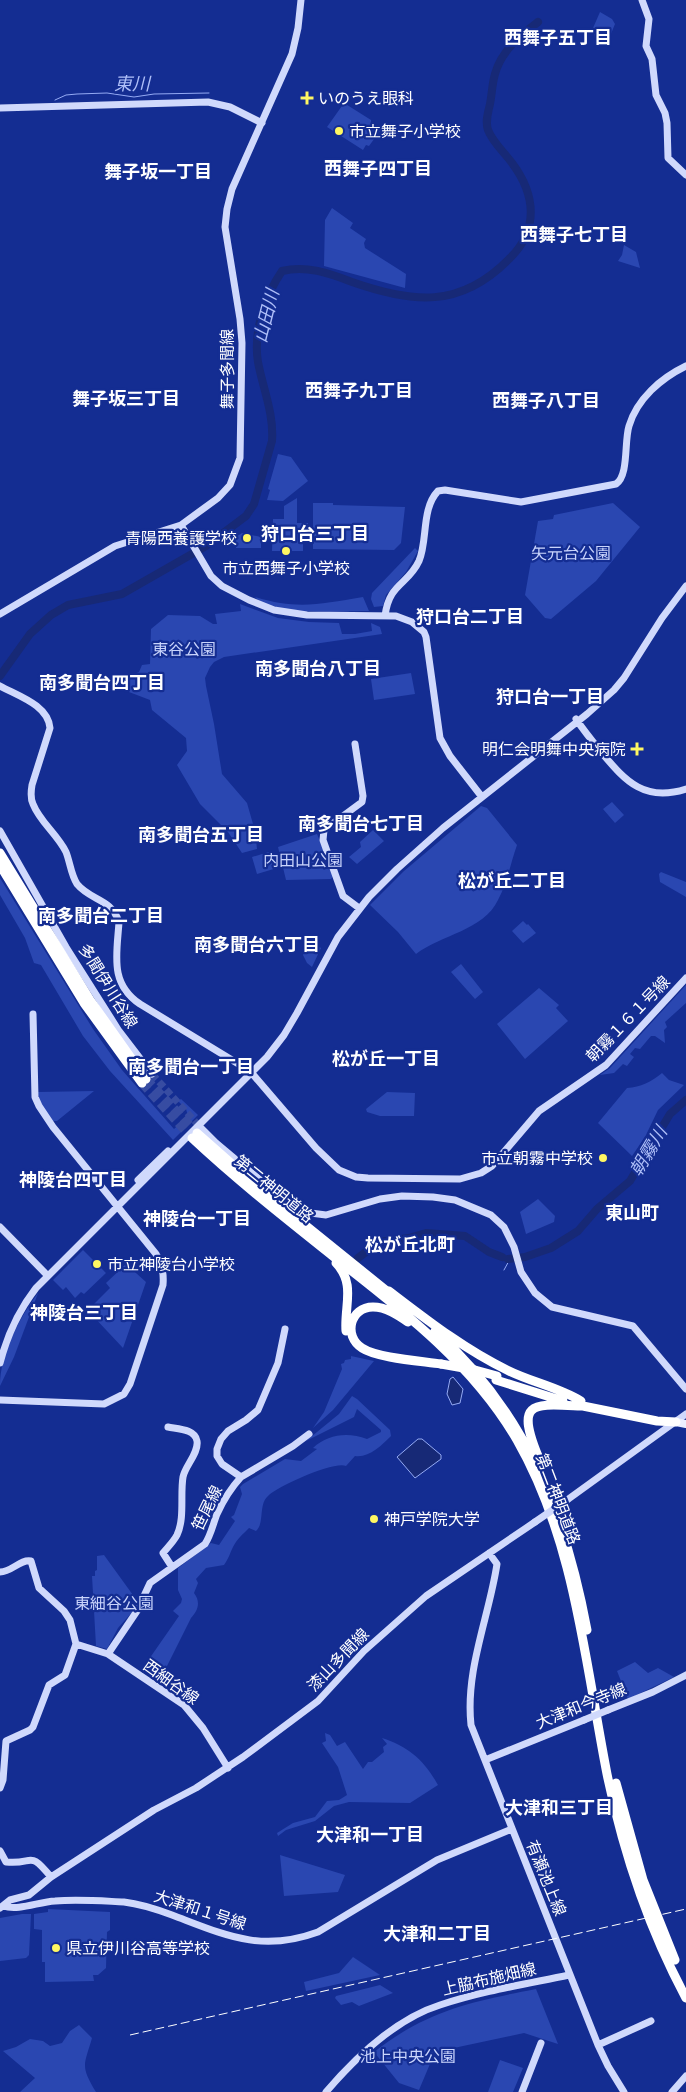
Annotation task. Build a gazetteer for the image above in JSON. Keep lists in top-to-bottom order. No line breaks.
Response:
{"streets":{"highway":["第二神明道路"],"street":["舞子多聞線","多聞伊川谷線","朝霧１６１号線","笹尾線","漆山多聞線","西細谷線","大津和今寺線","有瀬池上線","大津和１号線","上脇布施畑線"]},"crossings":[["笹尾線","西細谷線"],["漆山多聞線","西細谷線"],["漆山多聞線","有瀬池上線"],["漆山多聞線","大津和１号線"],["大津和今寺線","有瀬池上線"],["有瀬池上線","大津和１号線"],["有瀬池上線","上脇布施畑線"]],"districts":["西舞子五丁目","西舞子四丁目","舞子坂一丁目","西舞子七丁目","西舞子九丁目","舞子坂三丁目","西舞子八丁目","狩口台三丁目","狩口台二丁目","南多聞台八丁目","南多聞台四丁目","狩口台一丁目","南多聞台七丁目","南多聞台五丁目","松が丘二丁目","南多聞台二丁目","南多聞台六丁目","松が丘一丁目","南多聞台一丁目","神陵台四丁目","東山町","神陵台一丁目","松が丘北町","神陵台三丁目","大津和三丁目","大津和一丁目","大津和二丁目"],"water":["東川","山田川","朝霧川"],"parks":["矢元台公園","東谷公園","内田山公園","東細谷公園","池上中央公園"],"places":{"health":["いのうえ眼科","明仁会明舞中央病院"],"other":["市立舞子小学校","青陽西養護学校","市立西舞子小学校","市立朝霧中学校","市立神陵台小学校","神戸学院大学","県立伊川谷高等学校"]}}
